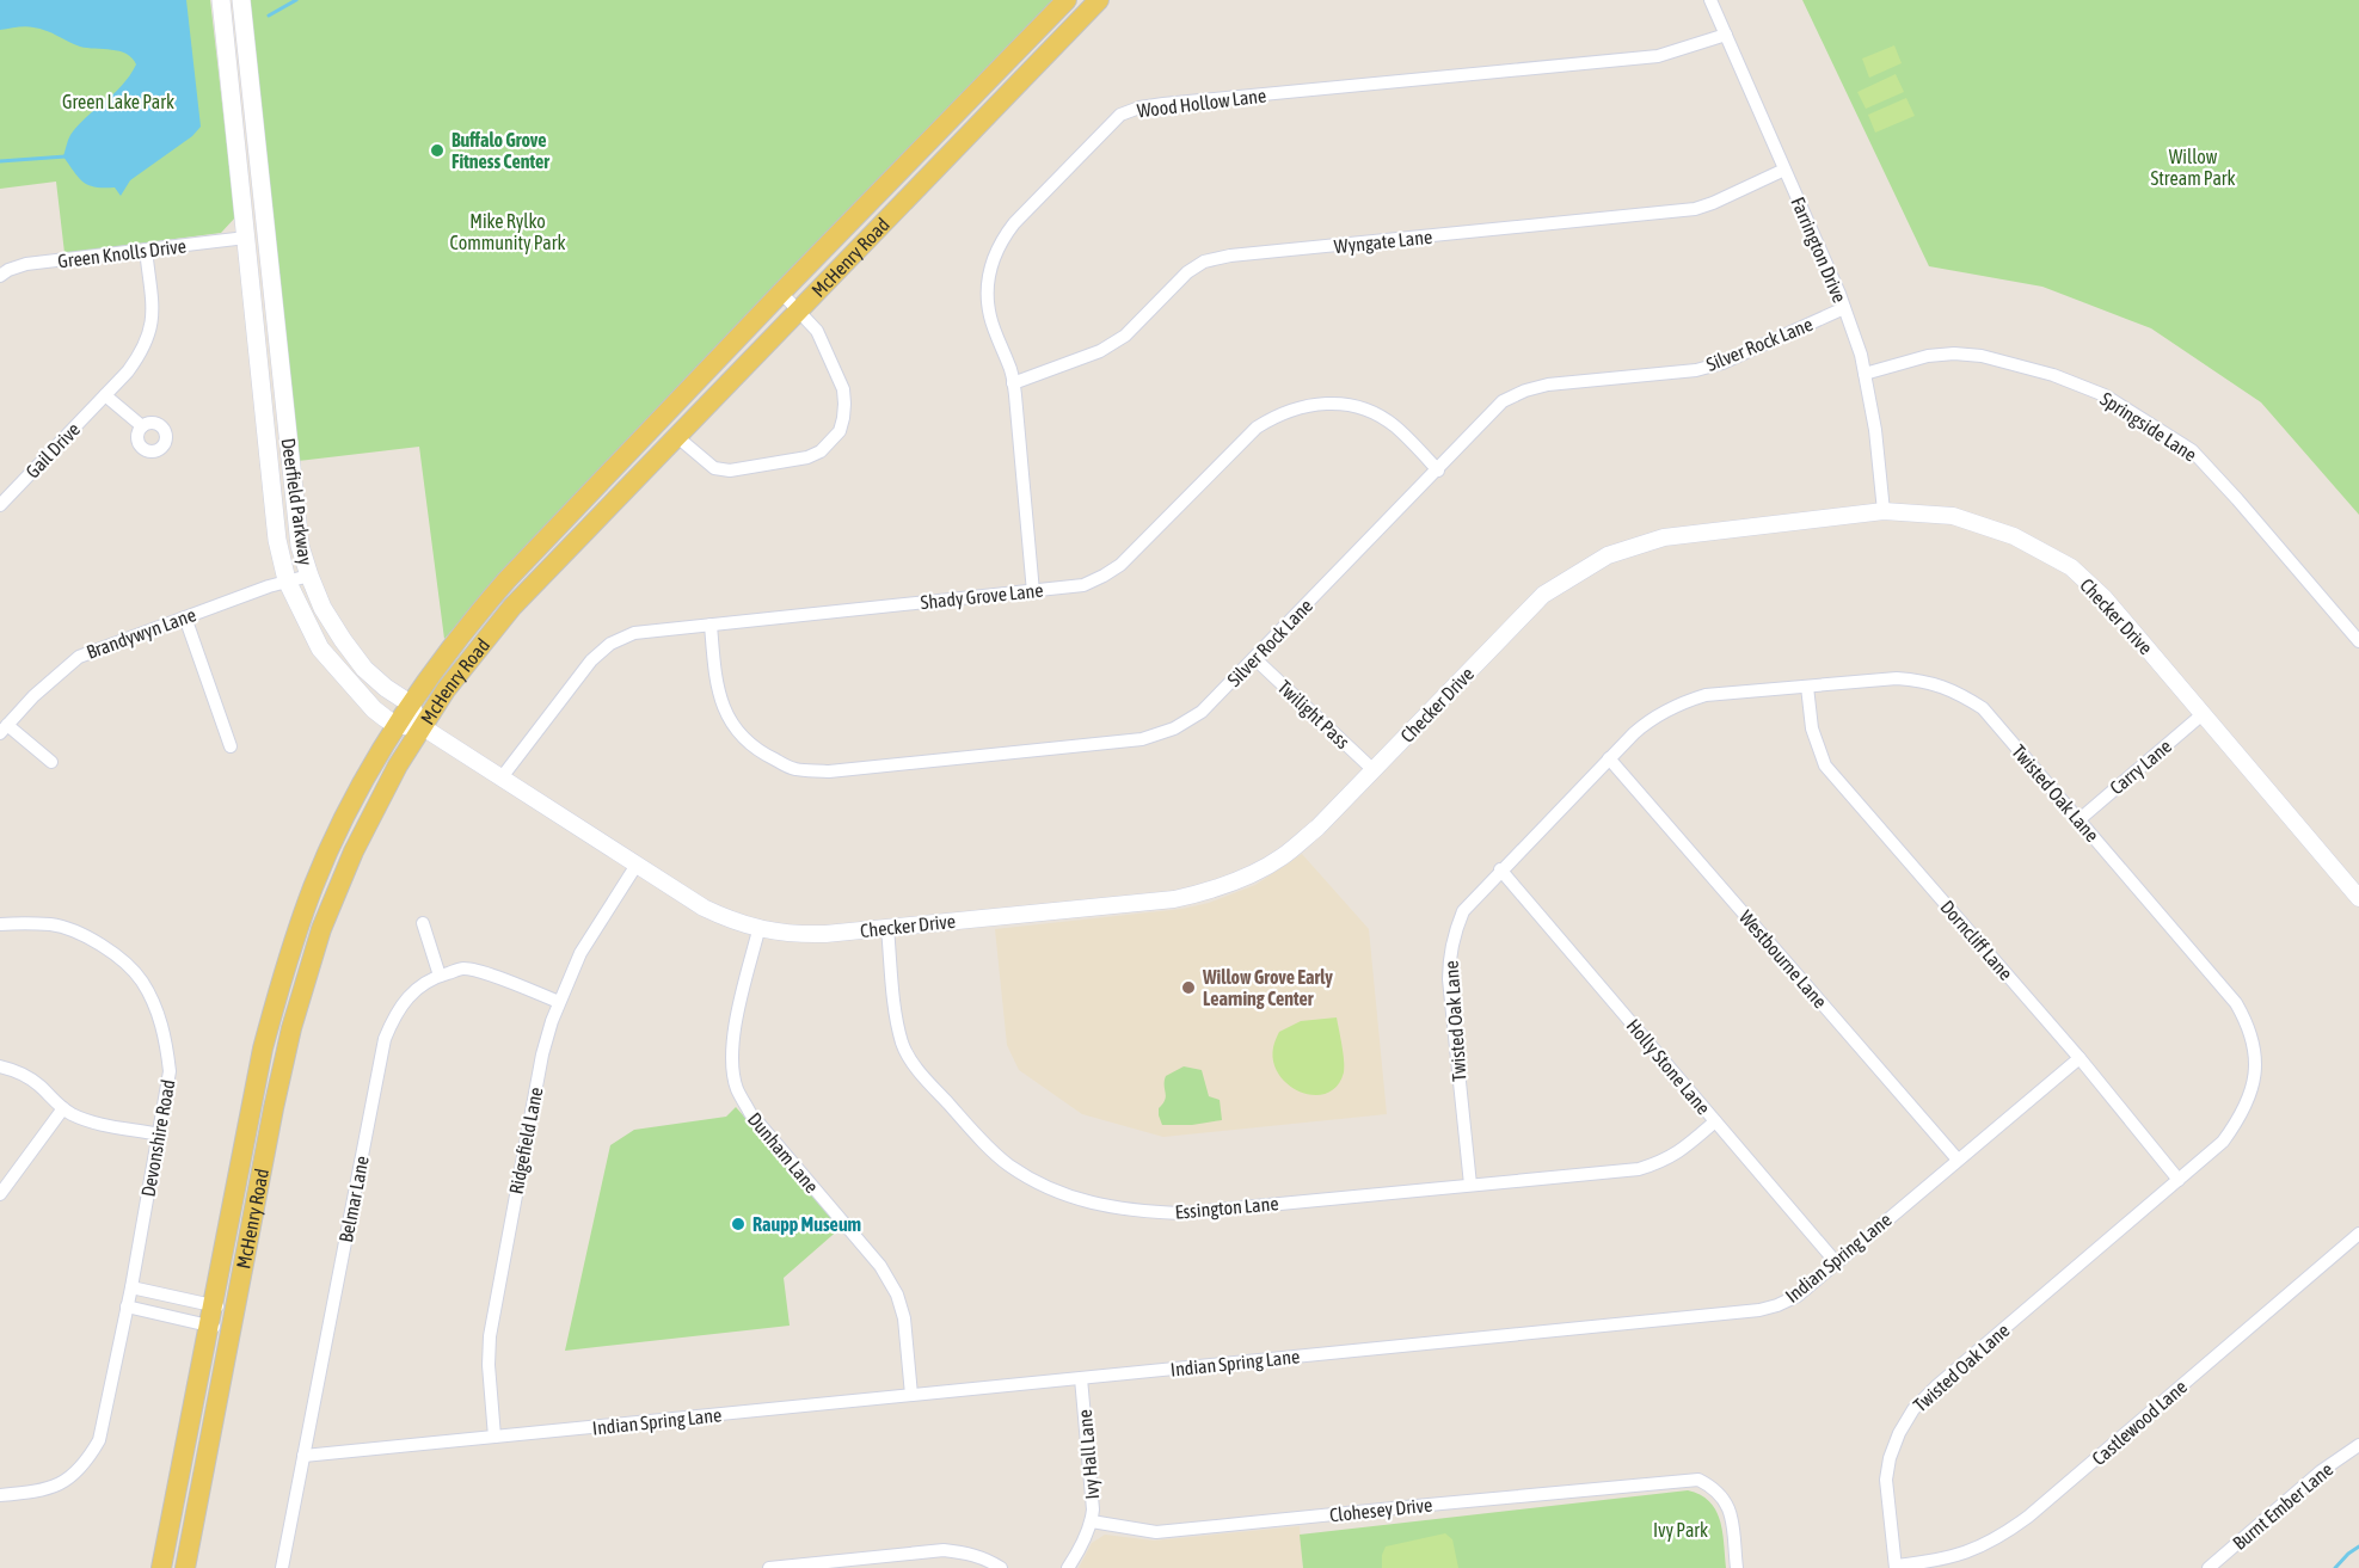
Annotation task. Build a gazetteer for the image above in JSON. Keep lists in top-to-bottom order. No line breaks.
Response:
{"streets":{"main road":["McHenry Road","Deerfield Parkway"],"street":["Wood Hollow Lane","Wyngate Lane","Farrington Drive","Green Knolls Drive","Silver Rock Lane","Springside Lane","Gail Drive","Shady Grove Lane","Checker Drive","Brandywyn Lane","Twilight Pass","Carry Lane","Twisted Oak Lane","Dorncliff Lane","Westbourne Lane","Holly Stone Lane","Devonshire Road","Ridgefield Lane","Dunham Lane","Belmar Lane","Essington Lane","Indian Spring Lane","Castlewood Lane","Ivy Hall Lane","Burnt Ember Lane","Clohesey Drive"]},"crossings":[["Wood Hollow Lane","Wyngate Lane"],["Wood Hollow Lane","Farrington Drive"],["Wood Hollow Lane","Shady Grove Lane"],["Wyngate Lane","Farrington Drive"],["Farrington Drive","Silver Rock Lane"],["Farrington Drive","Springside Lane"],["Farrington Drive","Checker Drive"],["Green Knolls Drive","Gail Drive"],["Green Knolls Drive","Deerfield Parkway"],["McHenry Road","Deerfield Parkway"],["McHenry Road","Checker Drive"],["Silver Rock Lane","Shady Grove Lane"],["Silver Rock Lane","Twilight Pass"],["Deerfield Parkway","Checker Drive"],["Deerfield Parkway","Brandywyn Lane"],["Shady Grove Lane","Checker Drive"],["Checker Drive","Twilight Pass"],["Checker Drive","Carry Lane"],["Checker Drive","Ridgefield Lane"],["Checker Drive","Dunham Lane"],["Checker Drive","Essington Lane"],["Carry Lane","Twisted Oak Lane"],["Twisted Oak Lane","Dorncliff Lane"],["Twisted Oak Lane","Westbourne Lane"],["Twisted Oak Lane","Holly Stone Lane"],["Twisted Oak Lane","Essington Lane"],["Twisted Oak Lane","Castlewood Lane"],["Dorncliff Lane","Indian Spring Lane"],["Westbourne Lane","Indian Spring Lane"],["Holly Stone Lane","Essington Lane"],["Holly Stone Lane","Indian Spring Lane"],["Ridgefield Lane","Belmar Lane"],["Ridgefield Lane","Indian Spring Lane"],["Dunham Lane","Indian Spring Lane"],["Belmar Lane","Indian Spring Lane"],["Indian Spring Lane","Ivy Hall Lane"],["Ivy Hall Lane","Clohesey Drive"]],"parks":["Green Lake Park","Willow Stream Park","Mike Rylko Community Park","Ivy Park"],"places":["Buffalo Grove Fitness Center","Willow Grove Early Learning Center","Raupp Museum"]}
